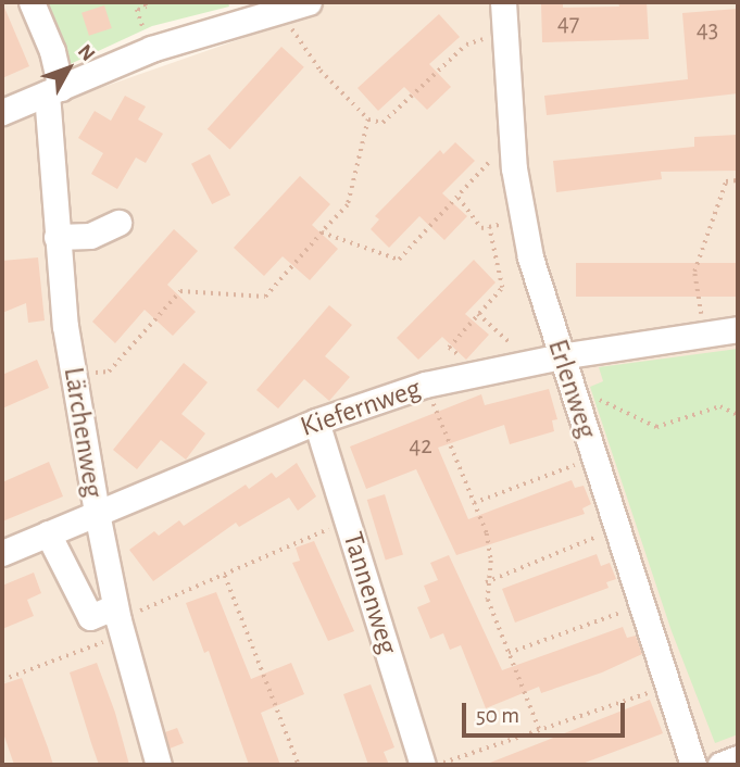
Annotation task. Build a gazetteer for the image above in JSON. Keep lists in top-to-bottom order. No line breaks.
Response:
{"streets":{"street":["Erlenweg","Kiefernweg","Lärchenweg","Tannenweg"]},"crossings":[["Erlenweg","Kiefernweg"],["Kiefernweg","Lärchenweg"],["Kiefernweg","Tannenweg"]],"house_numbers":["47","43","42"],"scale_bar":"50 m","north":"top right"}
